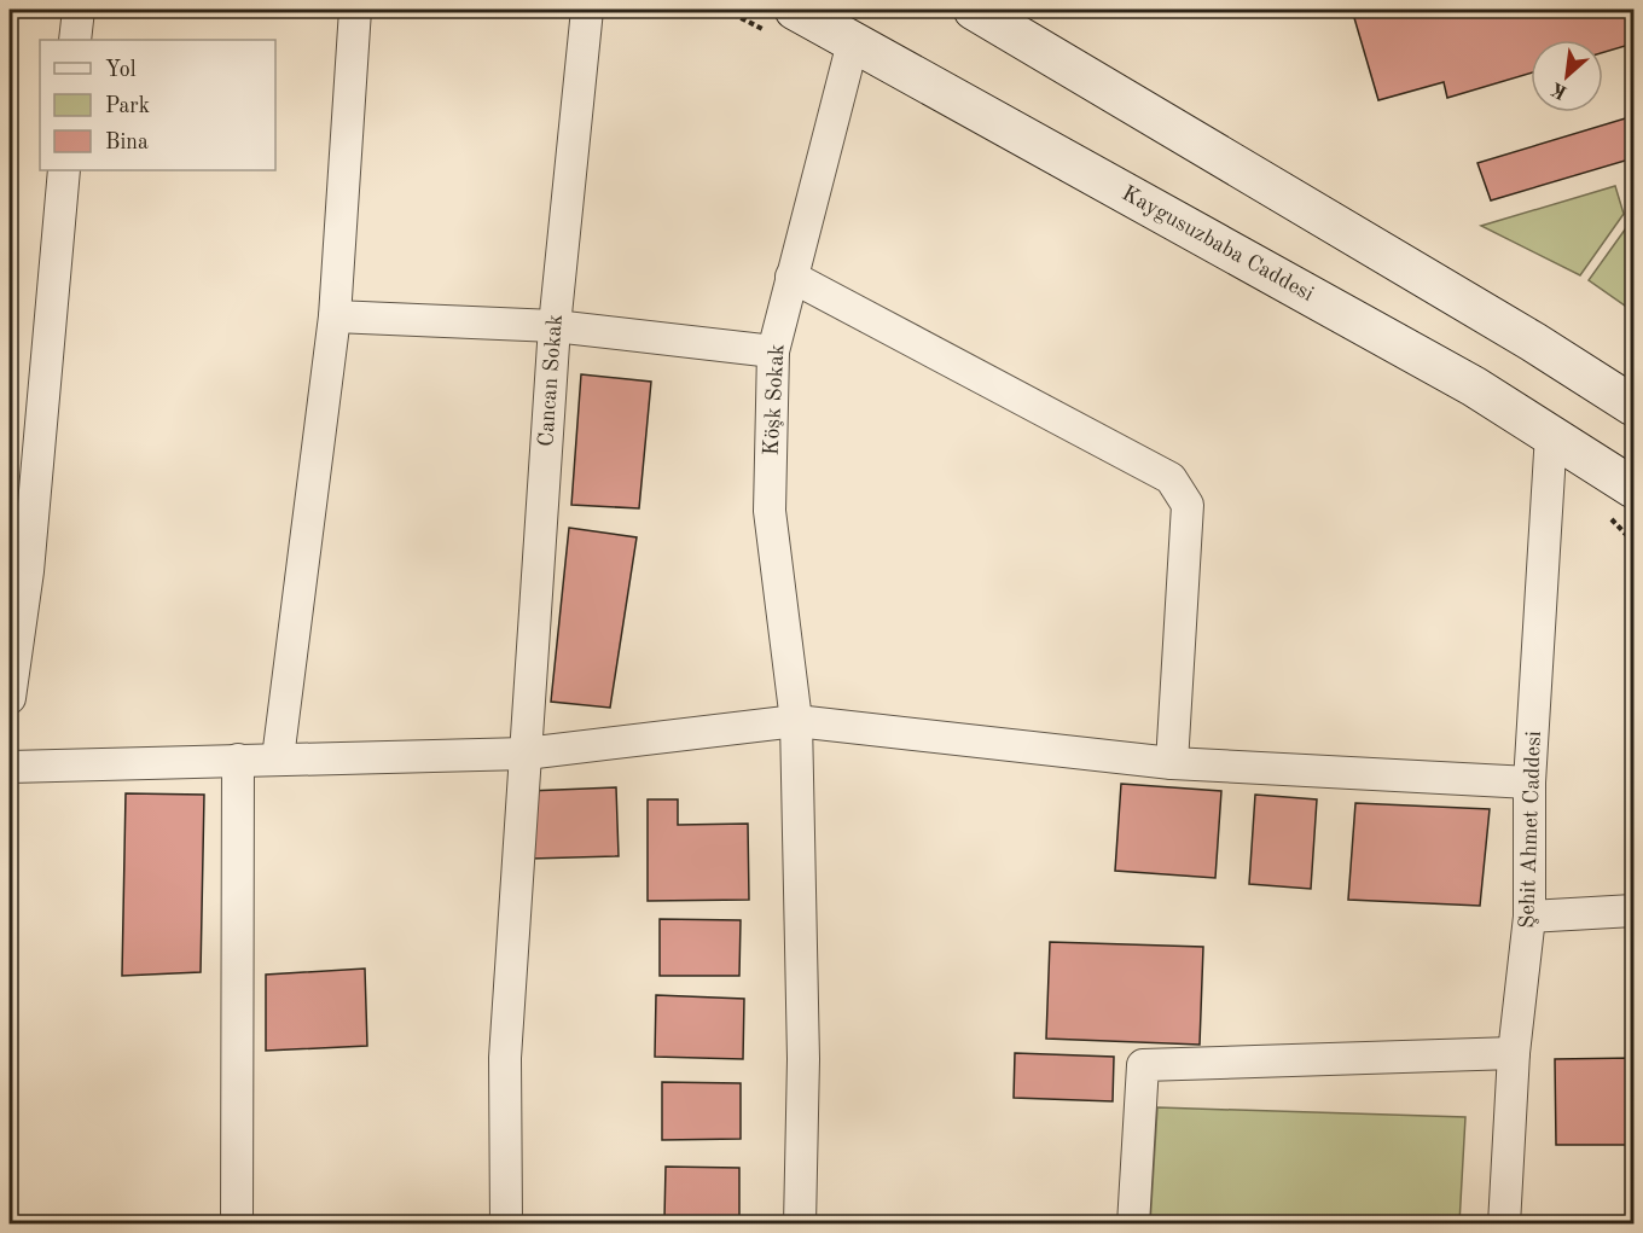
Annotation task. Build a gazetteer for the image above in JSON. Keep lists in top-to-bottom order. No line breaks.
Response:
{"streets":{"main road":["Kaygusuzbaba Caddesi"],"street":["Cancan Sokak","Köşk Sokak","Şehit Ahmet Caddesi"]},"crossings":[["Kaygusuzbaba Caddesi","Köşk Sokak"],["Kaygusuzbaba Caddesi","Şehit Ahmet Caddesi"]],"legend":["Yol","Park","Bina"],"north":"bottom left"}
